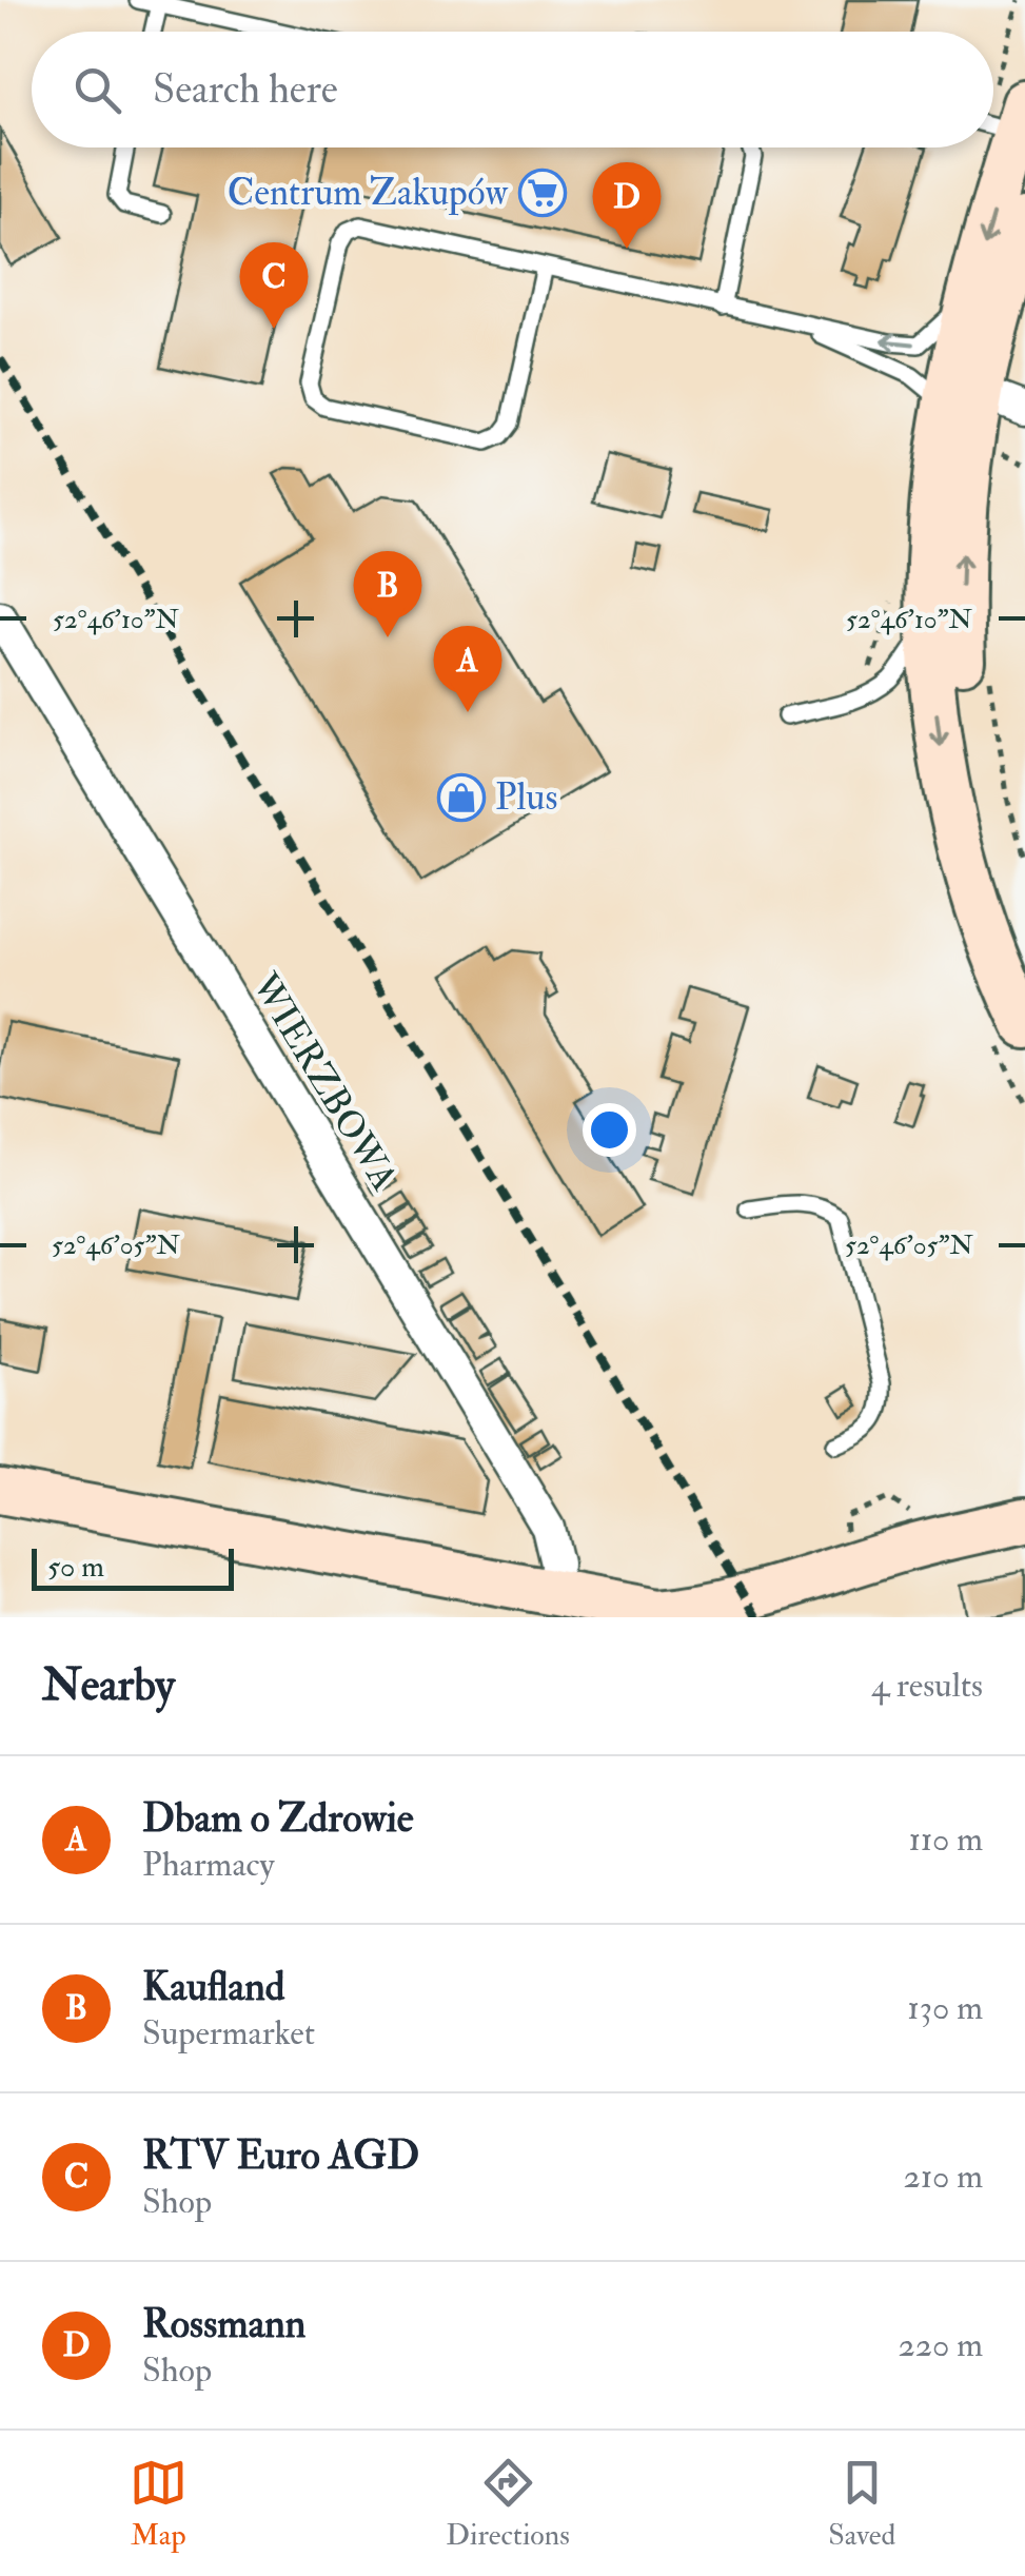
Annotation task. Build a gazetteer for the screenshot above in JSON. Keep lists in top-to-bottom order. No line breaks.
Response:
{"streets":{"street":["WIERZBOWA"]},"places":{"supermarket":["Centrum Zakupów"],"shop":["Plus"]},"scale_bar":"50 m","page":{"search":"Search here","pins":["D","C","B","A"],"scale":"50 m","heading":["Nearby","4 results"],"list":[{"mark":"A","name":"Dbam o Zdrowie","note":"Pharmacy","value":"110 m"},{"mark":"B","name":"Kaufland","note":"Supermarket","value":"130 m"},{"mark":"C","name":"RTV Euro AGD","note":"Shop","value":"210 m"},{"mark":"D","name":"Rossmann","note":"Shop","value":"220 m"}],"nav":["Map","Directions","Saved"]},"coordinates":["52°46'10\"N","52°46'05\"N"]}
